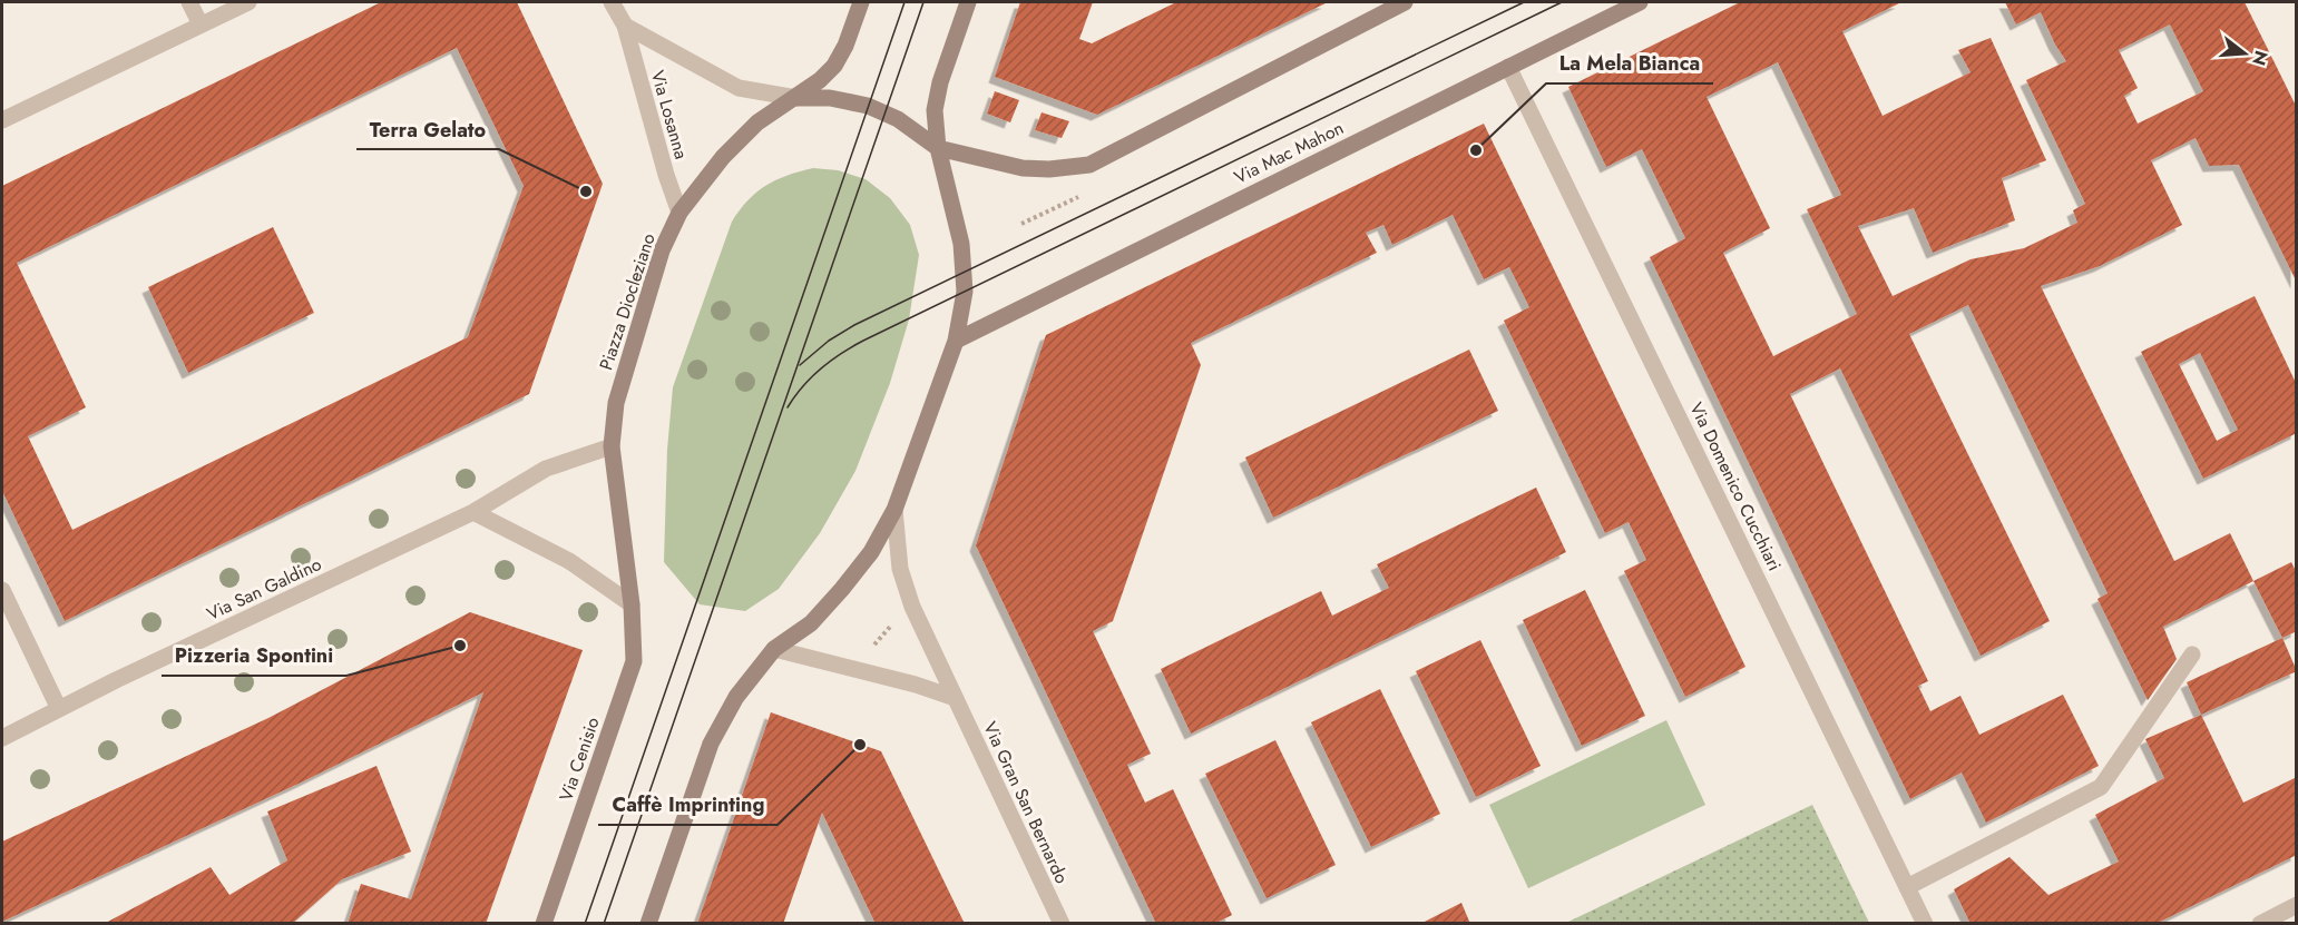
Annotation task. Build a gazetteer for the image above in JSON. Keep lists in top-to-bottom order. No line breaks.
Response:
{"streets":{"main road":["Via Mac Mahon","Piazza Diocleziano","Via Cenisio"],"street":["Via Losanna","Via Domenico Cucchiari","Via San Galdino","Via Gran San Bernardo"]},"crossings":[["Via Losanna","Piazza Diocleziano"],["Via Mac Mahon","Via Domenico Cucchiari"],["Piazza Diocleziano","Via San Galdino"],["Piazza Diocleziano","Via Cenisio"]],"places":["La Mela Bianca","Terra Gelato","Pizzeria Spontini","Caffè Imprinting"],"north":"right"}
